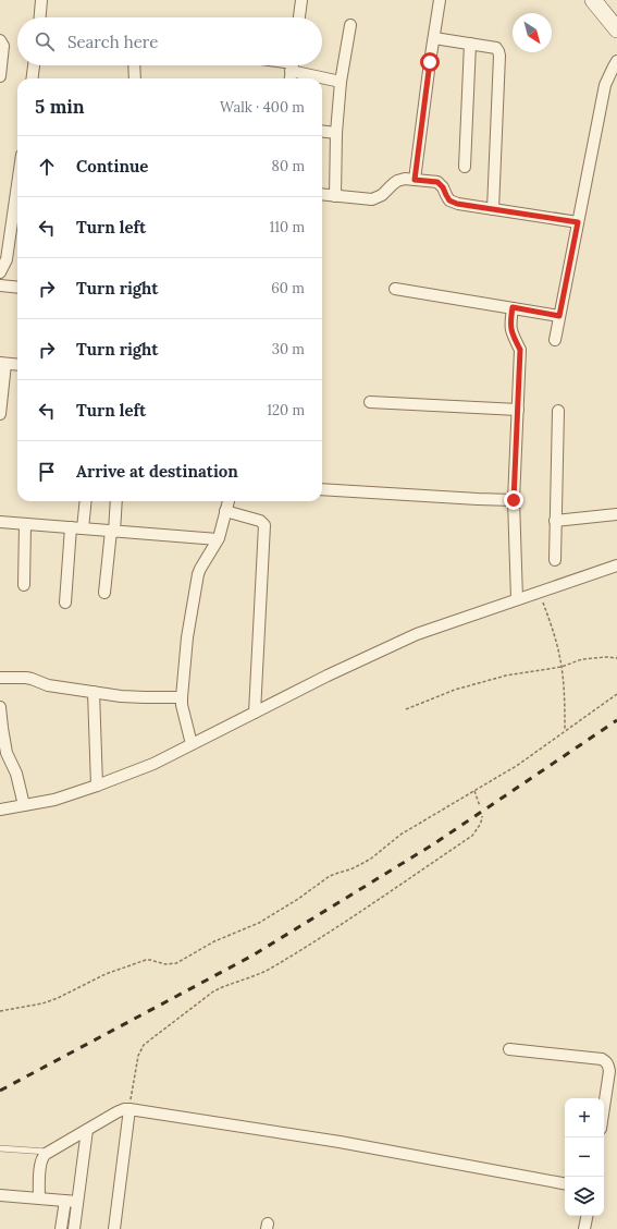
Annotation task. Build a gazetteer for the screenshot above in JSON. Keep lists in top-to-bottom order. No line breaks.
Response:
{"north":"bottom right","page":{"search":"Search here","heading":["5 min","Walk · 400 m"],"list":[["Continue","80 m"],["Turn left","110 m"],["Turn right","60 m"],["Turn right","30 m"],["Turn left","120 m"],"Arrive at destination"],"map_buttons":["+","−"]}}
